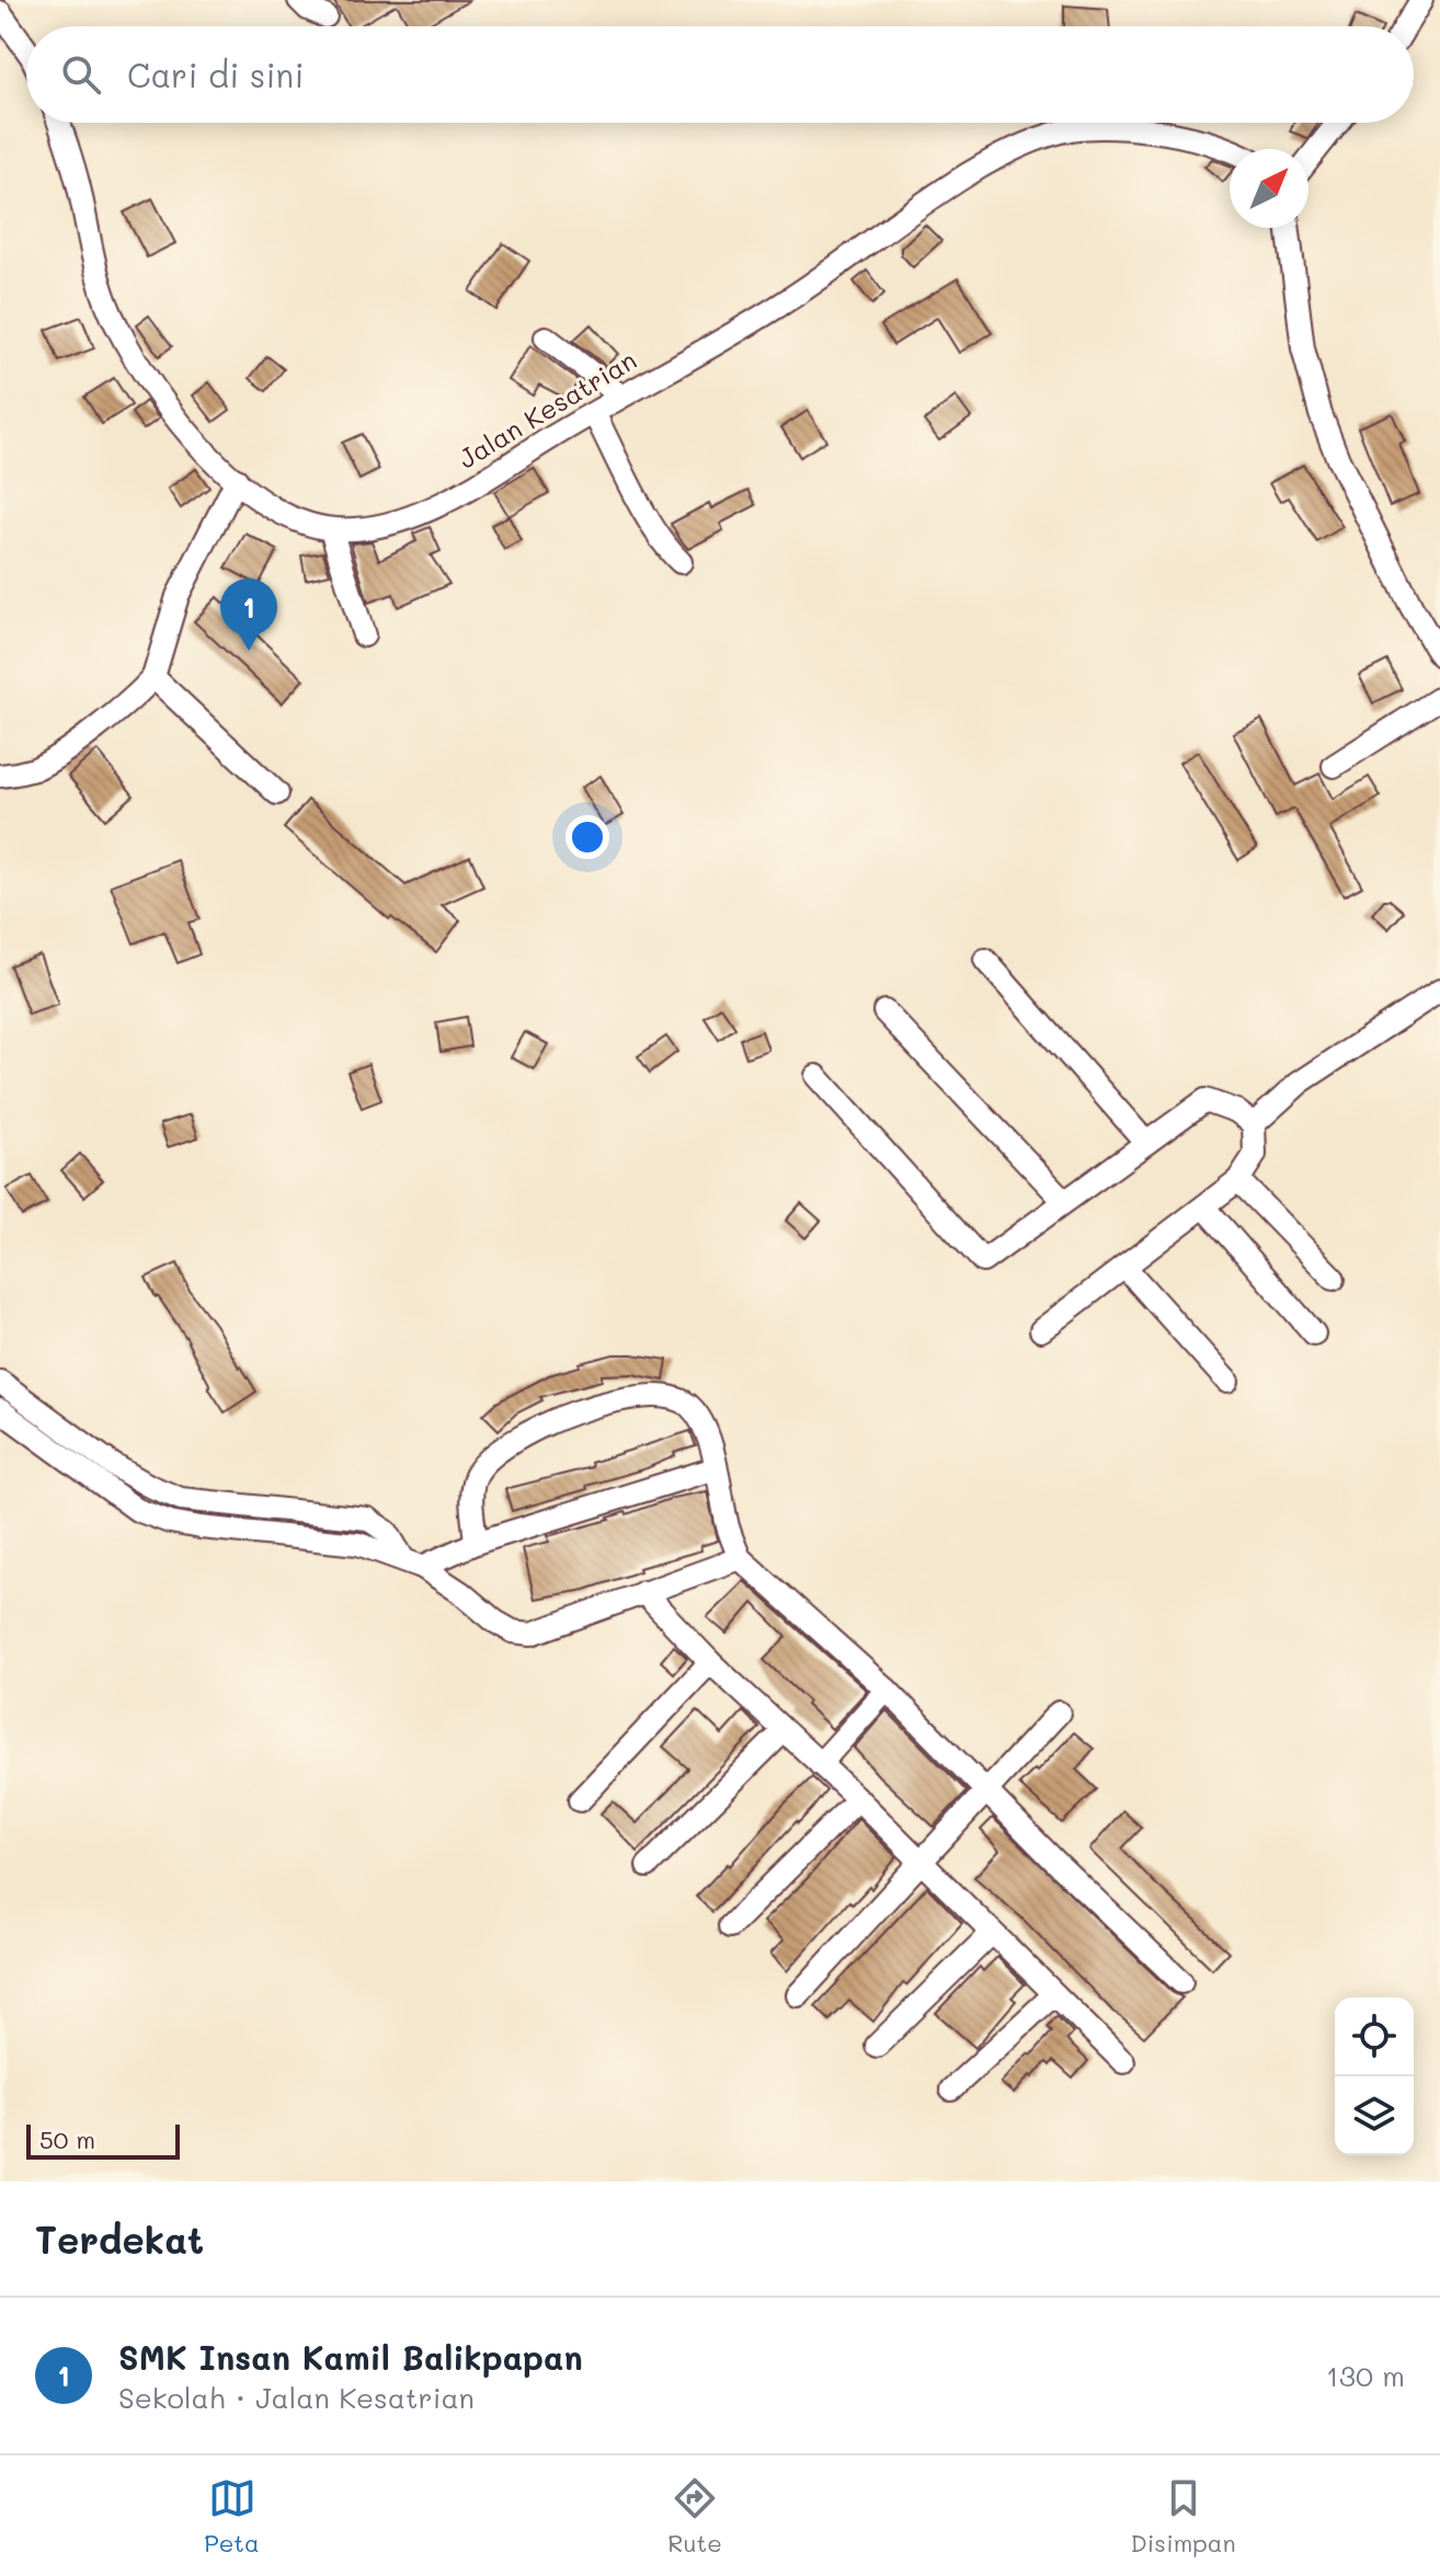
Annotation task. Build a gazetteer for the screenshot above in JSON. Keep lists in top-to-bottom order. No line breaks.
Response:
{"streets":{"street":["Jalan Kesatrian"]},"scale_bar":"50 m","north":"top right","page":{"search":"Cari di sini","pins":"1","scale":"50 m","heading":"Terdekat","list":[{"mark":"1","name":"SMK Insan Kamil Balikpapan","note":"Sekolah · Jalan Kesatrian","value":"130 m"}],"nav":["Peta","Rute","Disimpan"]}}
